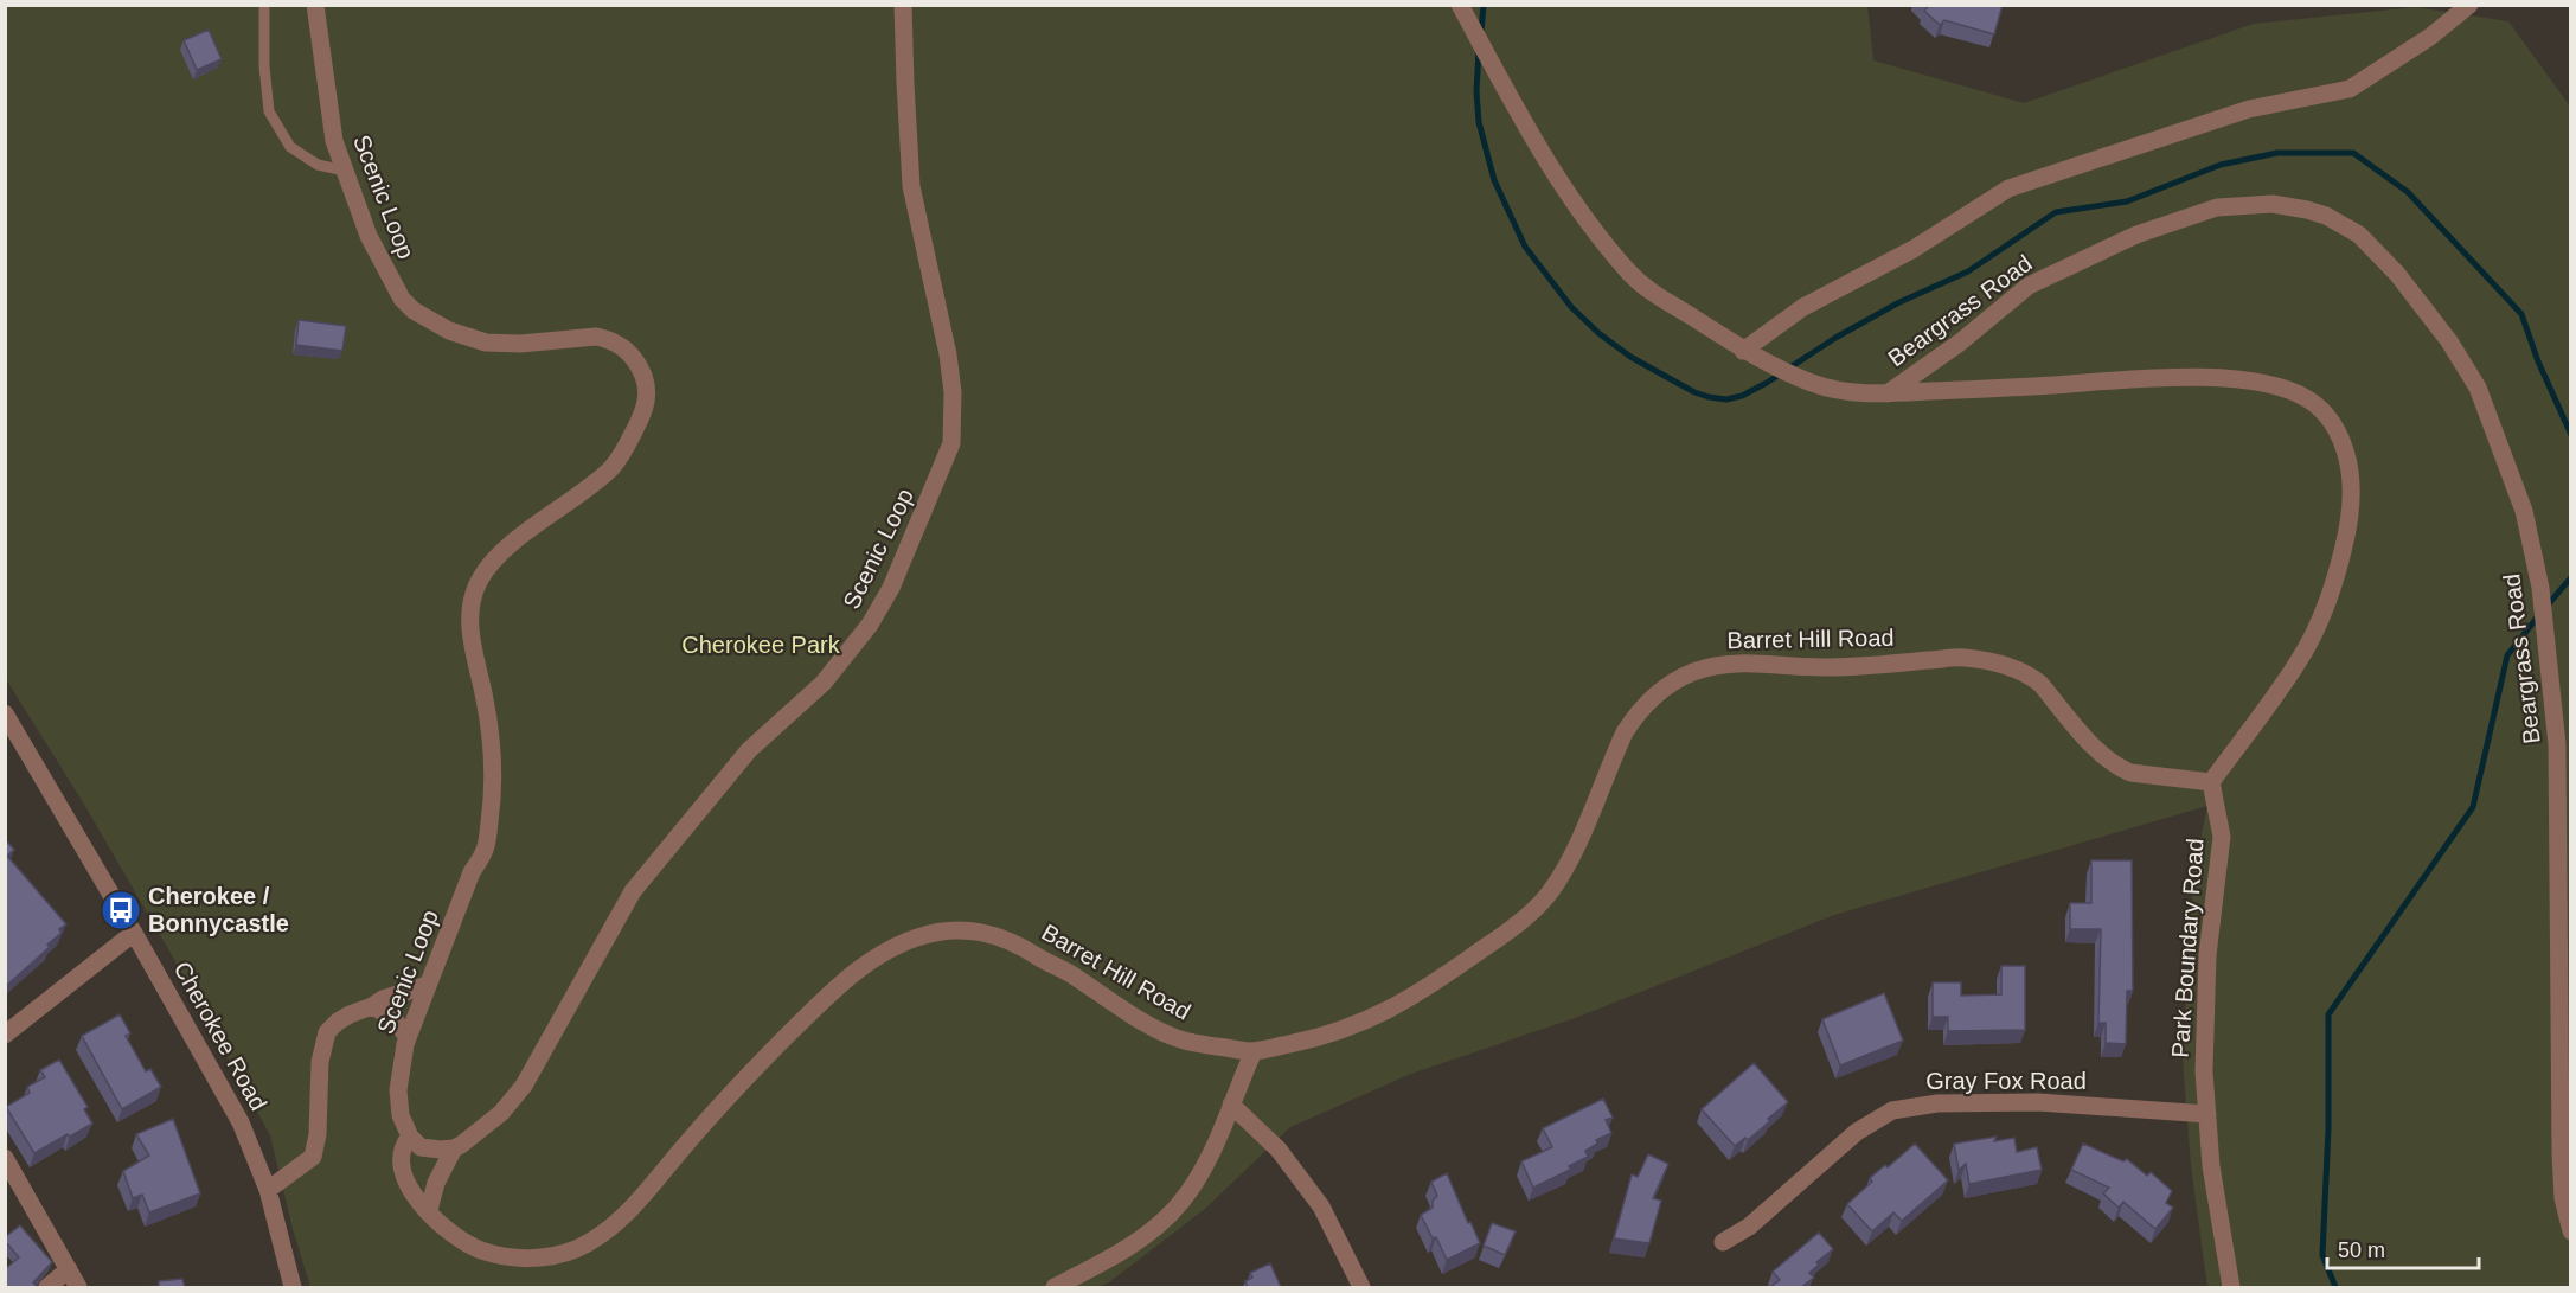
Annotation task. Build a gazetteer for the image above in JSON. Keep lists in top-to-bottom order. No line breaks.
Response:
{"streets":{"street":["Scenic Loop","Beargrass Road","Barret Hill Road","Park Boundary Road","Cherokee Road","Gray Fox Road"]},"crossings":[["Scenic Loop","Barret Hill Road"],["Barret Hill Road","Park Boundary Road"],["Park Boundary Road","Gray Fox Road"]],"parks":["Cherokee Park"],"places":{"bus stop":["Cherokee / Bonnycastle"]},"scale_bar":"50 m"}
